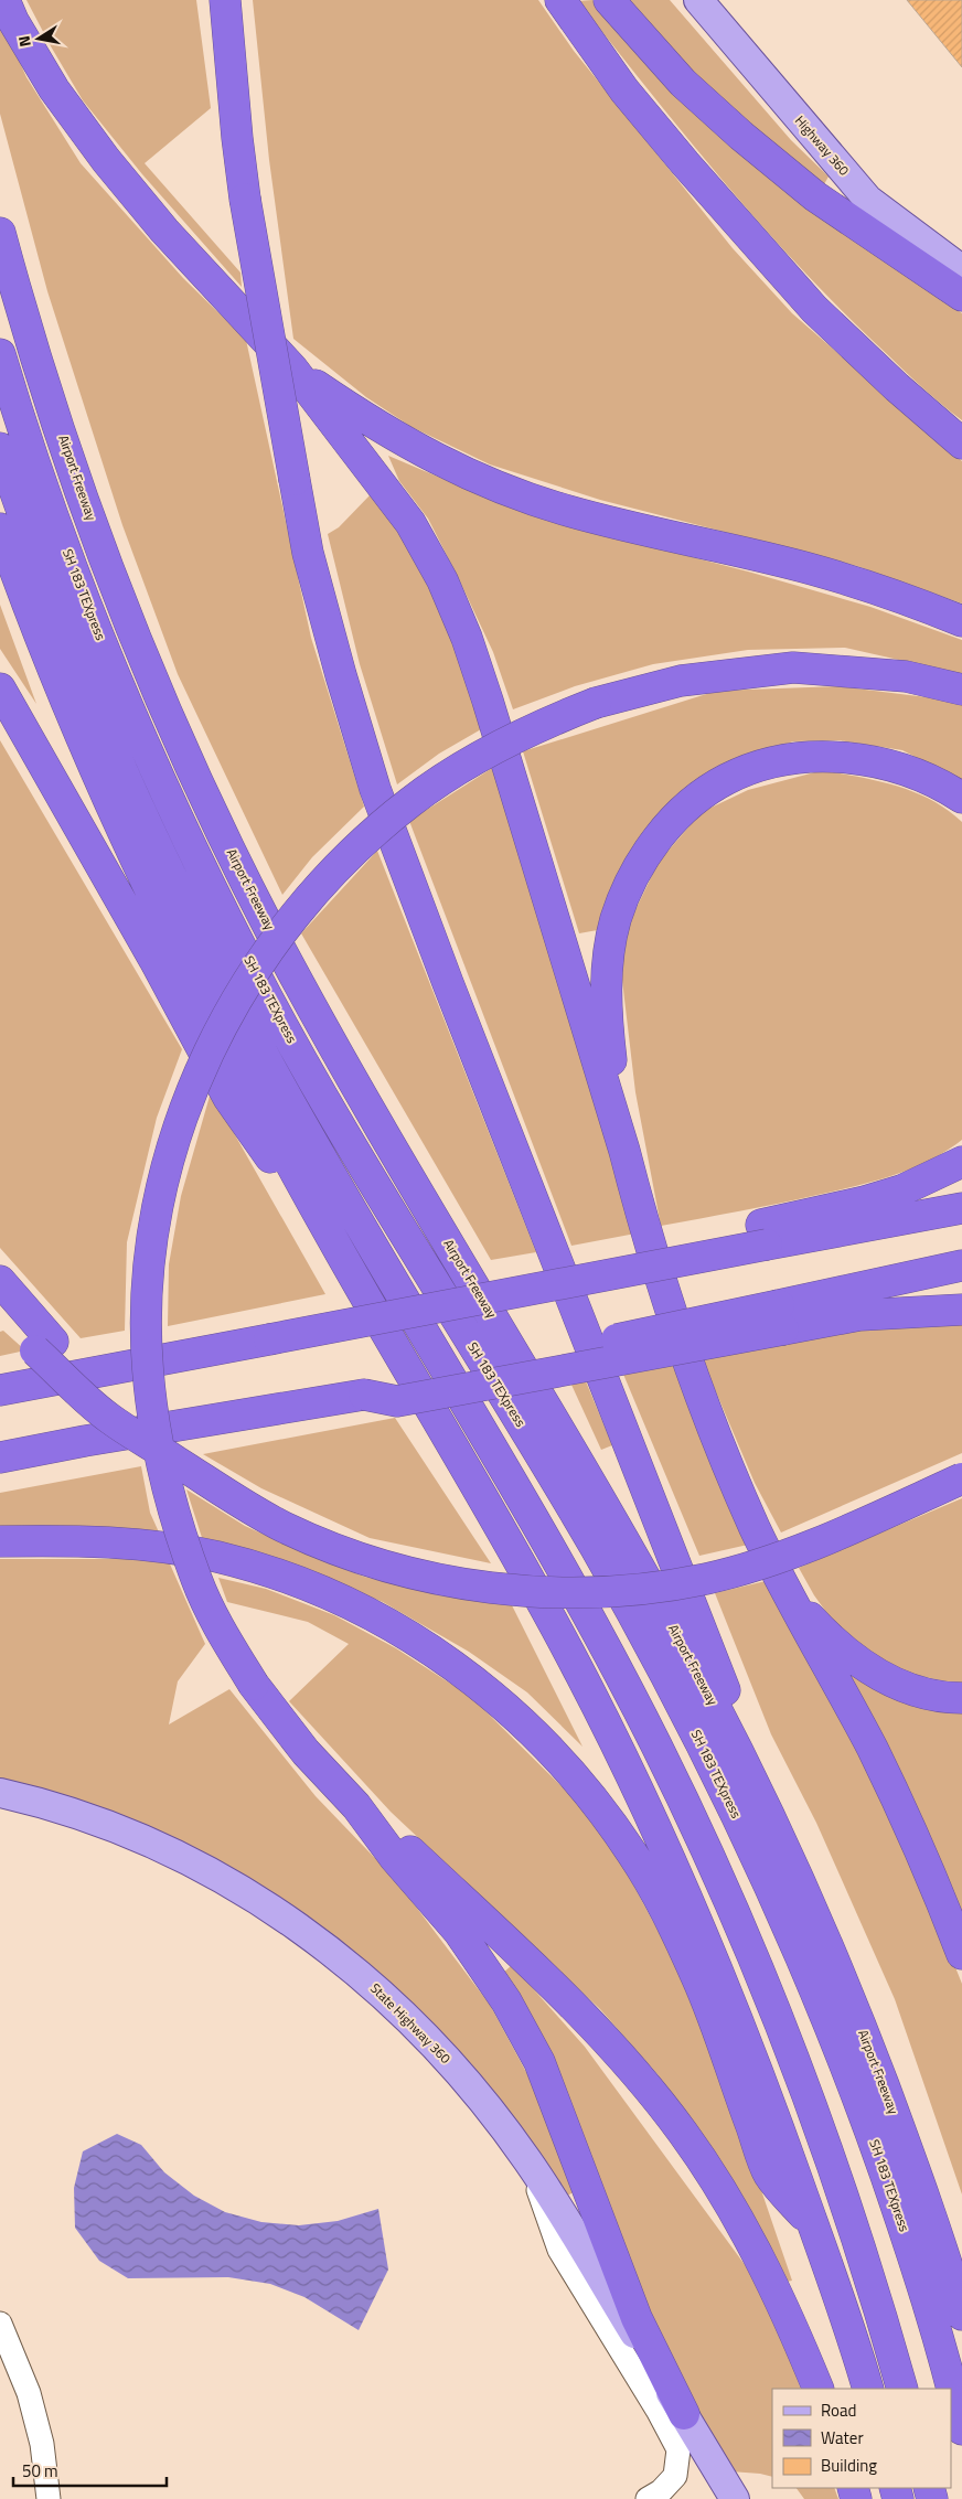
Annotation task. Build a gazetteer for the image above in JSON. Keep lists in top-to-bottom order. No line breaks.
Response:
{"streets":{"highway":["Airport Freeway","SH 183 TEXpress"],"main road":["Highway 360","State Highway 360"]},"legend":["Road","Water","Building"],"scale_bar":"50 m","north":"left"}
